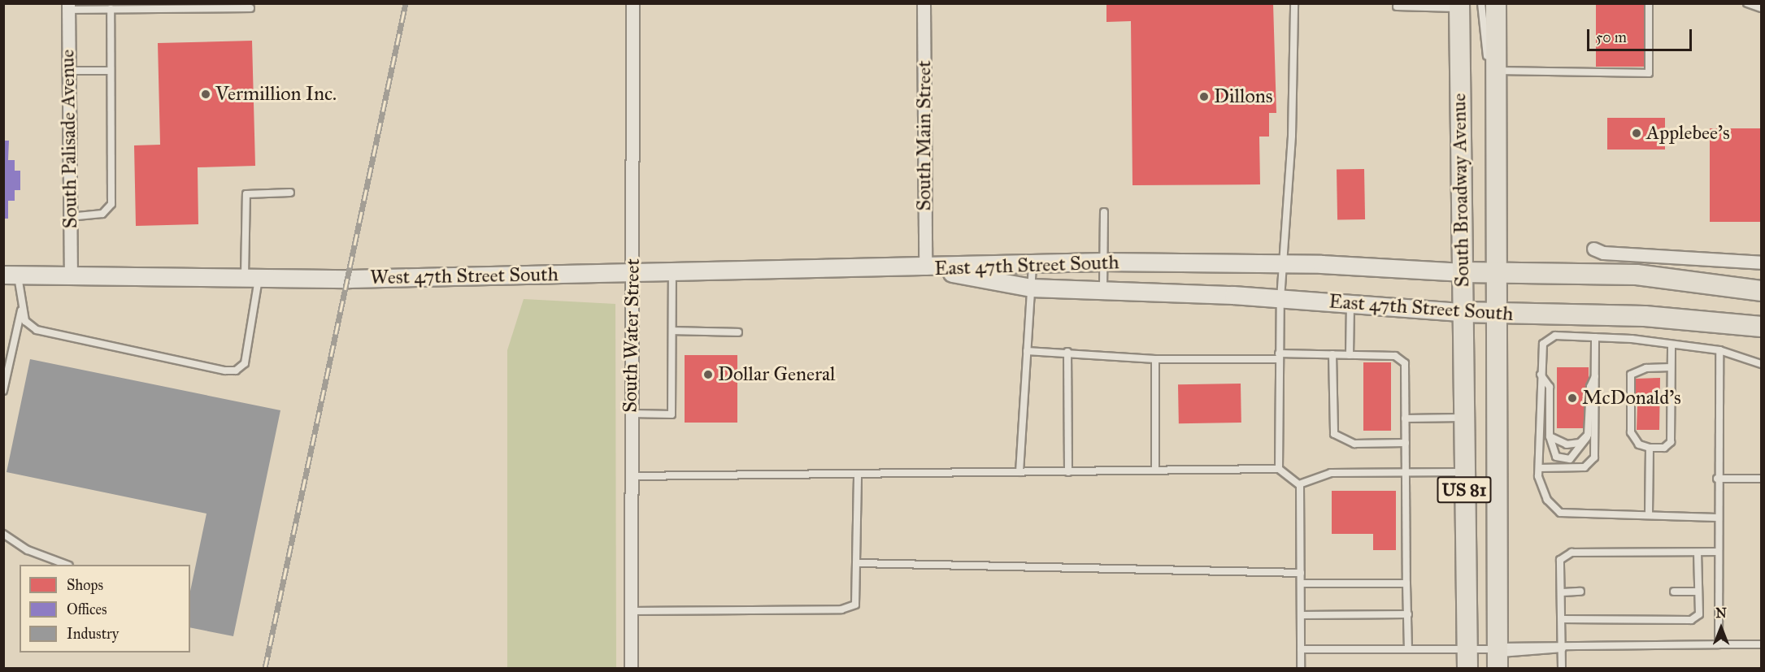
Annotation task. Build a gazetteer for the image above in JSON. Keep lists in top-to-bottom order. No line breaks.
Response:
{"streets":{"main road":["South Broadway Avenue","East 47th Street South","US 81"],"street":["South Main Street","South Palisade Avenue","West 47th Street South","South Water Street"]},"crossings":[["South Main Street","East 47th Street South"],["South Main Street","West 47th Street South"],["South Palisade Avenue","West 47th Street South"],["South Broadway Avenue","East 47th Street South"],["East 47th Street South","West 47th Street South"],["West 47th Street South","South Water Street"]],"places":["Vermillion Inc.","Dillons","Applebee's","Dollar General","McDonald's"],"legend":["Shops","Offices","Industry"],"scale_bar":"50 m","north":"top"}
